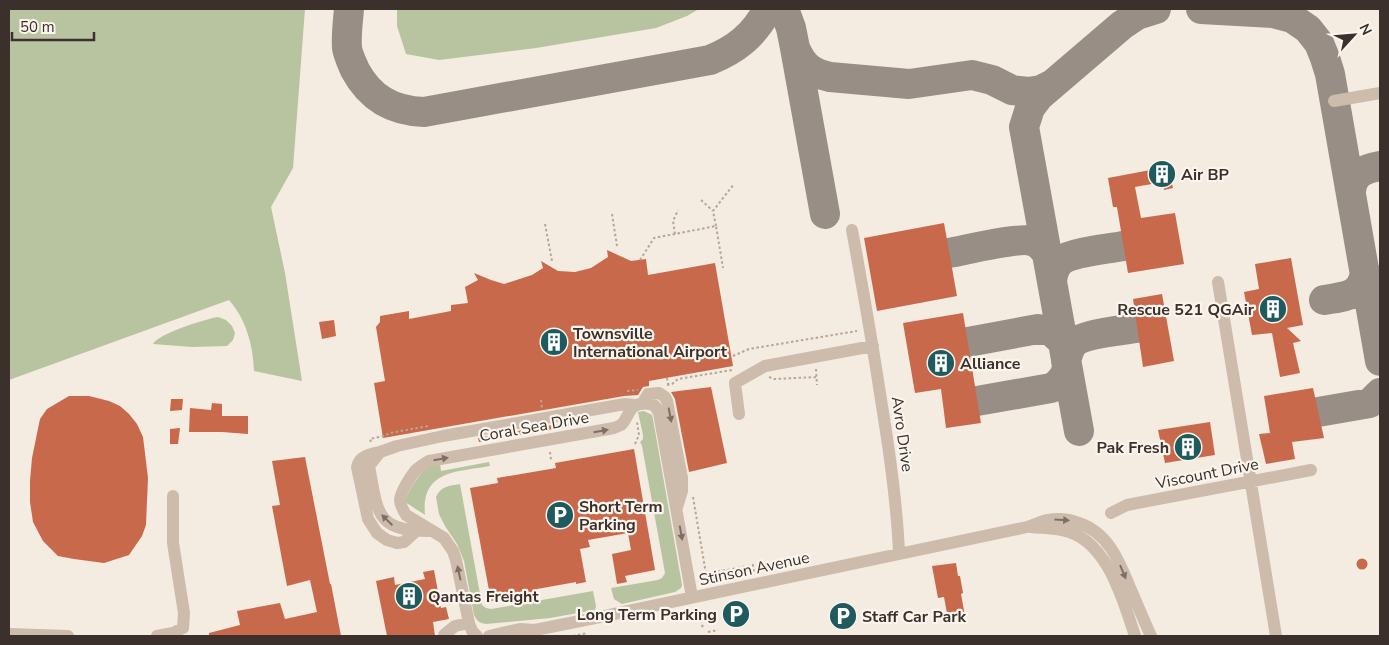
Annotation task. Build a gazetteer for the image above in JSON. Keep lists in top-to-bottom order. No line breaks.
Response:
{"streets":{"street":["Coral Sea Drive","Avro Drive","Viscount Drive","Stinson Avenue"]},"crossings":[["Avro Drive","Stinson Avenue"]],"places":{"building":["Air BP","Rescue 521 QGAir","Townsville International Airport","Alliance","Pak Fresh","Qantas Freight"],"parking":["Short Term Parking","Long Term Parking","Staff Car Park"]},"scale_bar":"50 m","north":"top right"}
